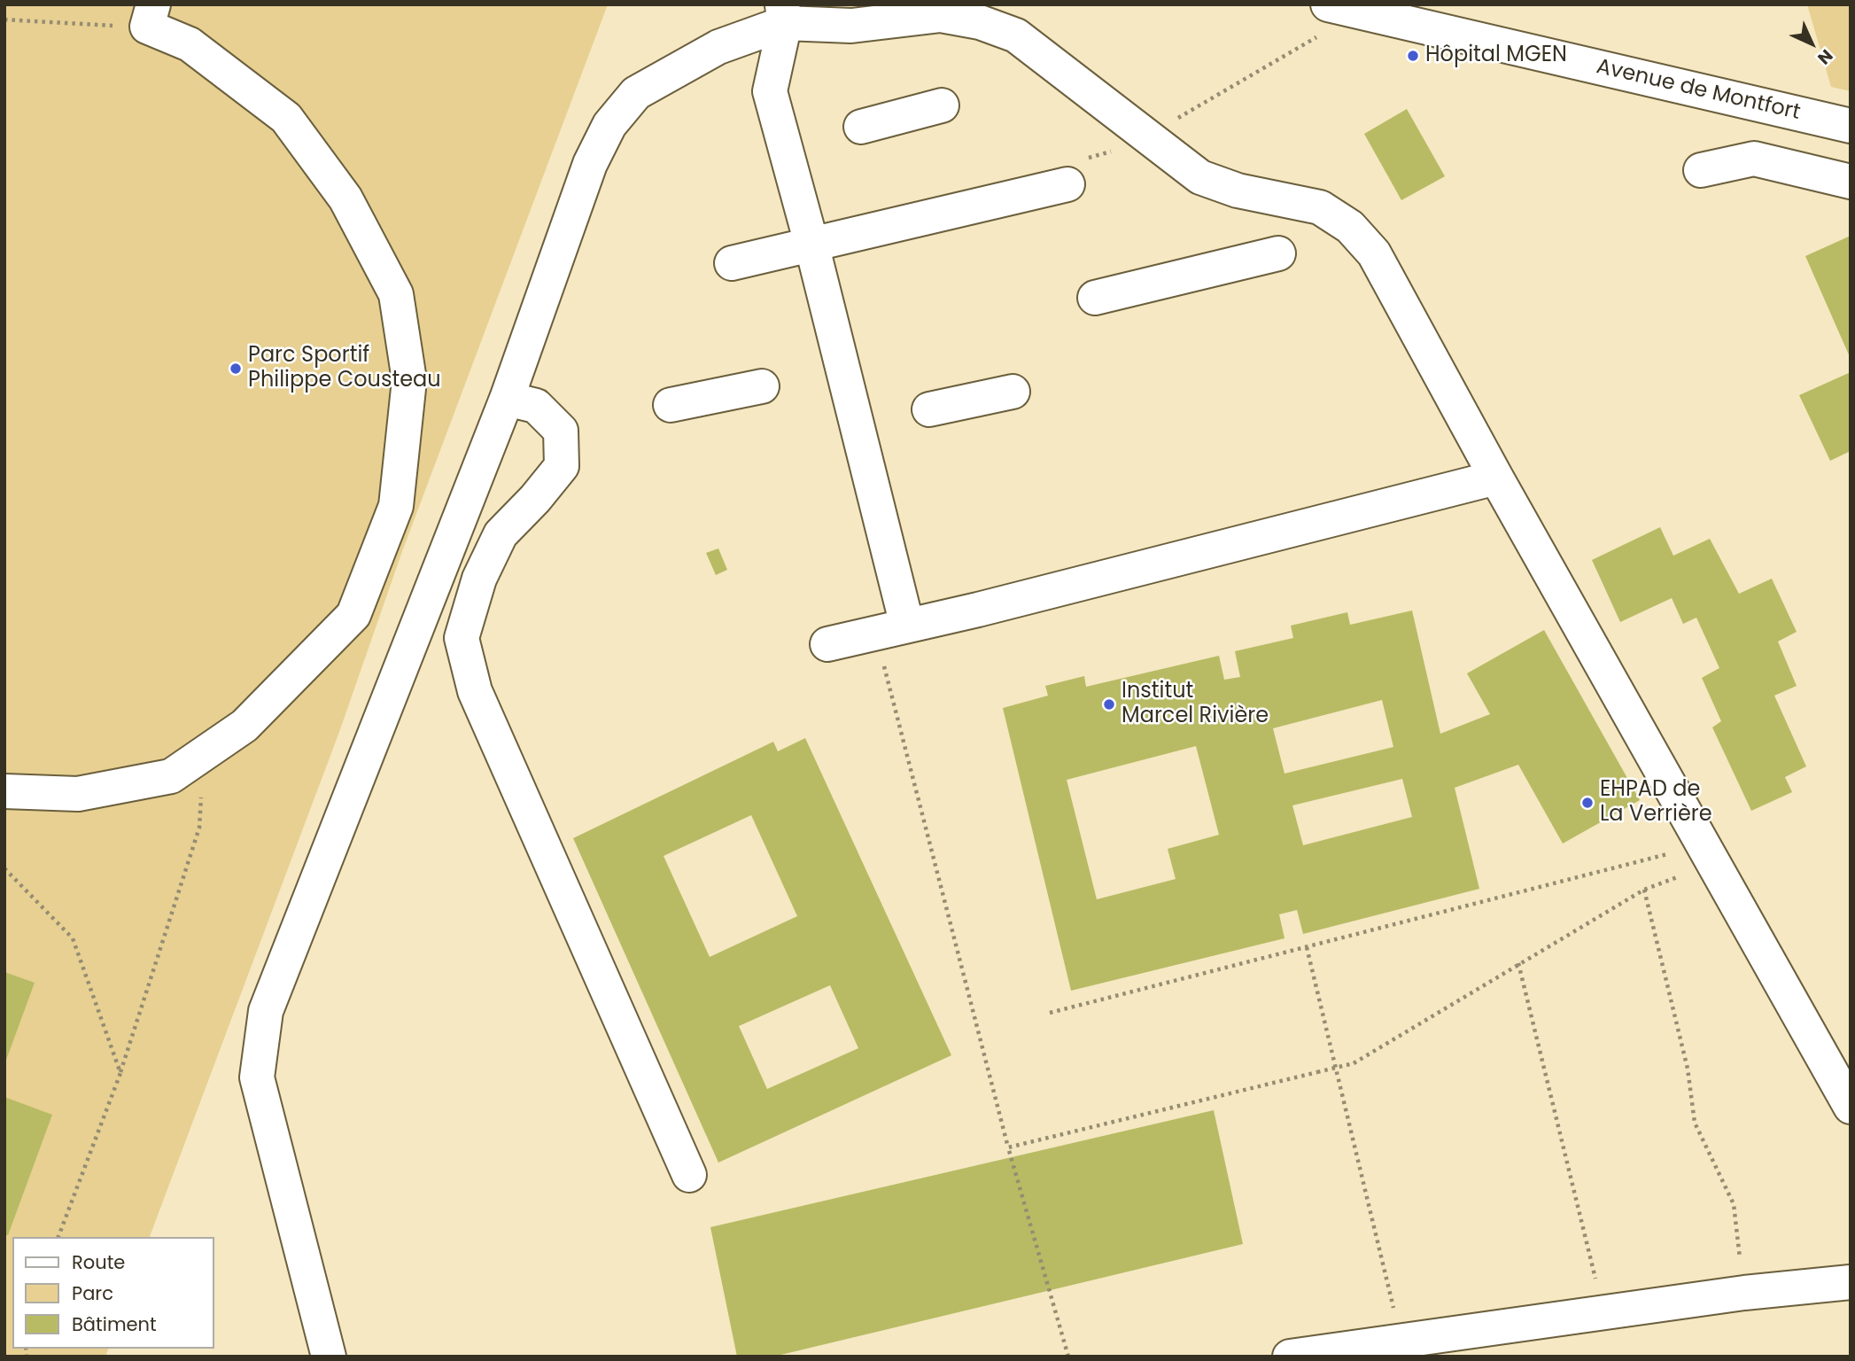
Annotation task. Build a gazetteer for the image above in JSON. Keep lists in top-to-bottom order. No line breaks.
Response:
{"streets":{"street":["Avenue de Montfort"]},"places":["Hôpital MGEN","Parc Sportif Philippe Cousteau","Institut Marcel Rivière","EHPAD de La Verrière"],"legend":["Route","Parc","Bâtiment"],"north":"bottom right"}
